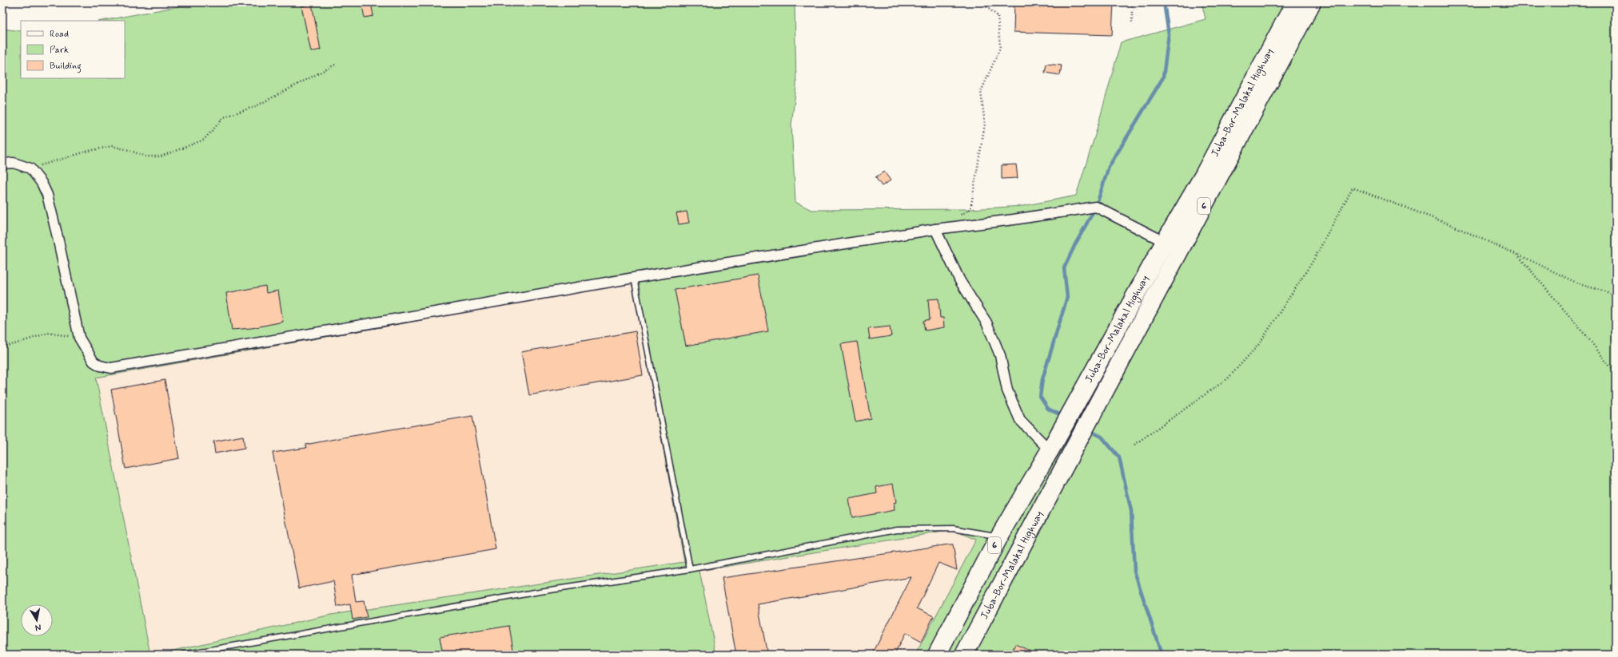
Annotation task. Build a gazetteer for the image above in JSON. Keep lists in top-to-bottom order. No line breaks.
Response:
{"streets":{"highway":["Juba-Bor-Malakal Highway","6"]},"legend":["Road","Park","Building"],"north":"bottom"}
